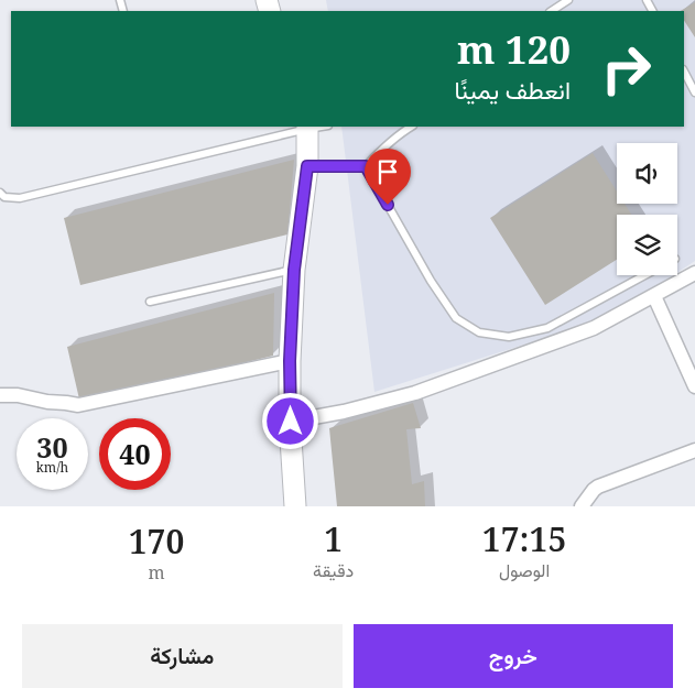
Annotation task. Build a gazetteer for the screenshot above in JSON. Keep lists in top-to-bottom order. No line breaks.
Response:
{"page":{"turn":["120 m","انعطف يمينًا"],"speed":"30 km/h","limit":"40","eta":["17:15","الوصول","1","دقيقة","170","m"],"buttons":["خروج","مشاركة"]}}
